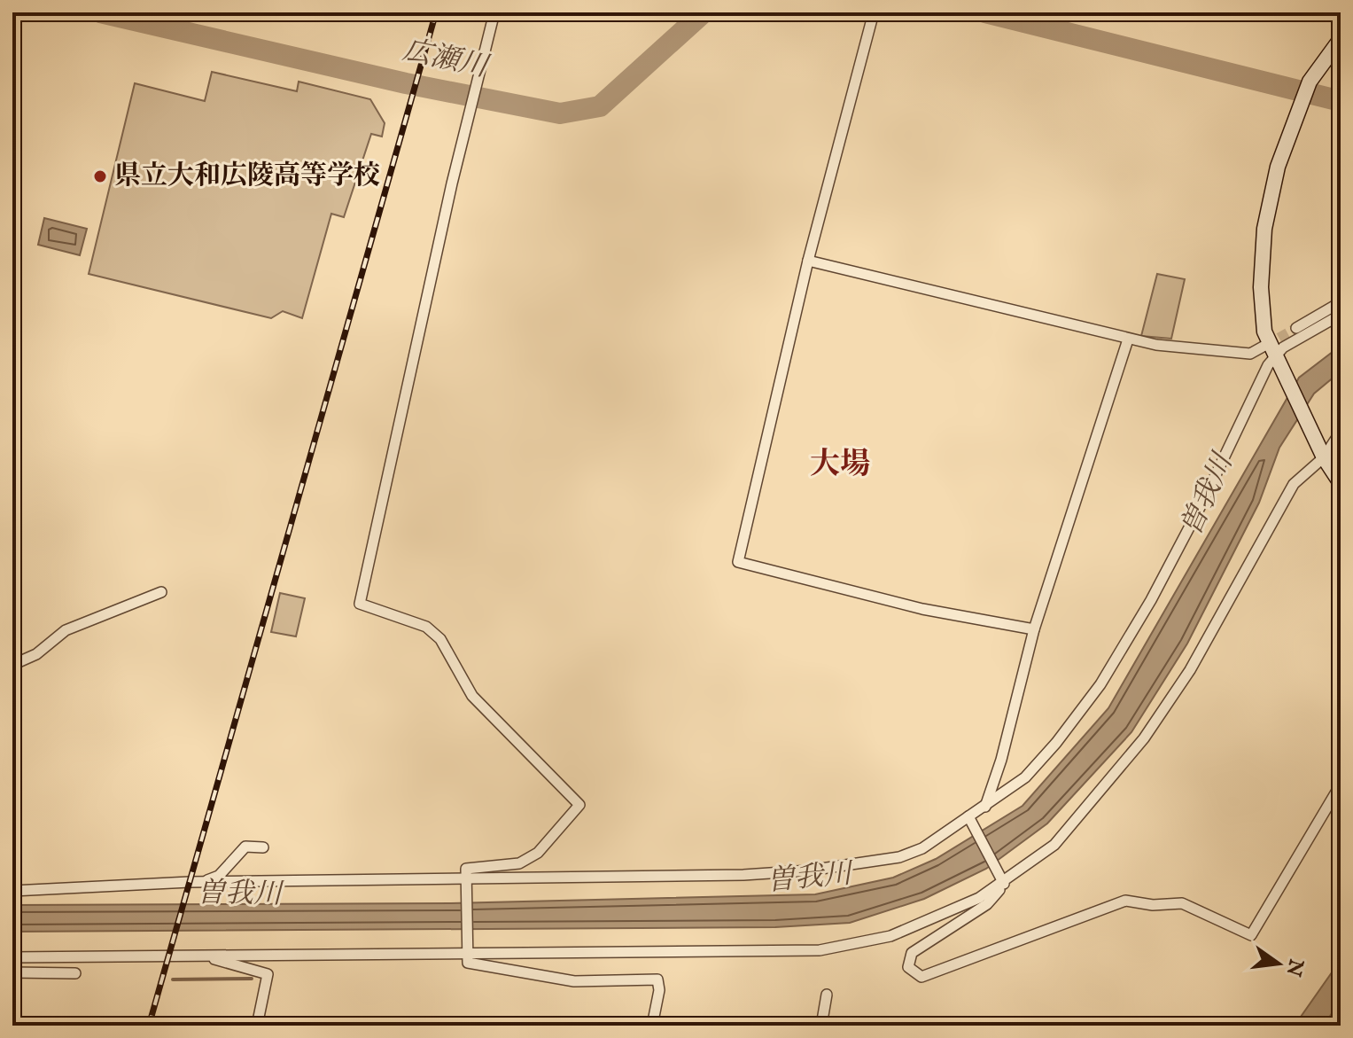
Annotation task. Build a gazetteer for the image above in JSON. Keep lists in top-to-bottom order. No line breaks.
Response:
{"districts":["大場"],"water":["広瀬川","曽我川"],"places":["県立大和広陵高等学校"],"north":"right"}
